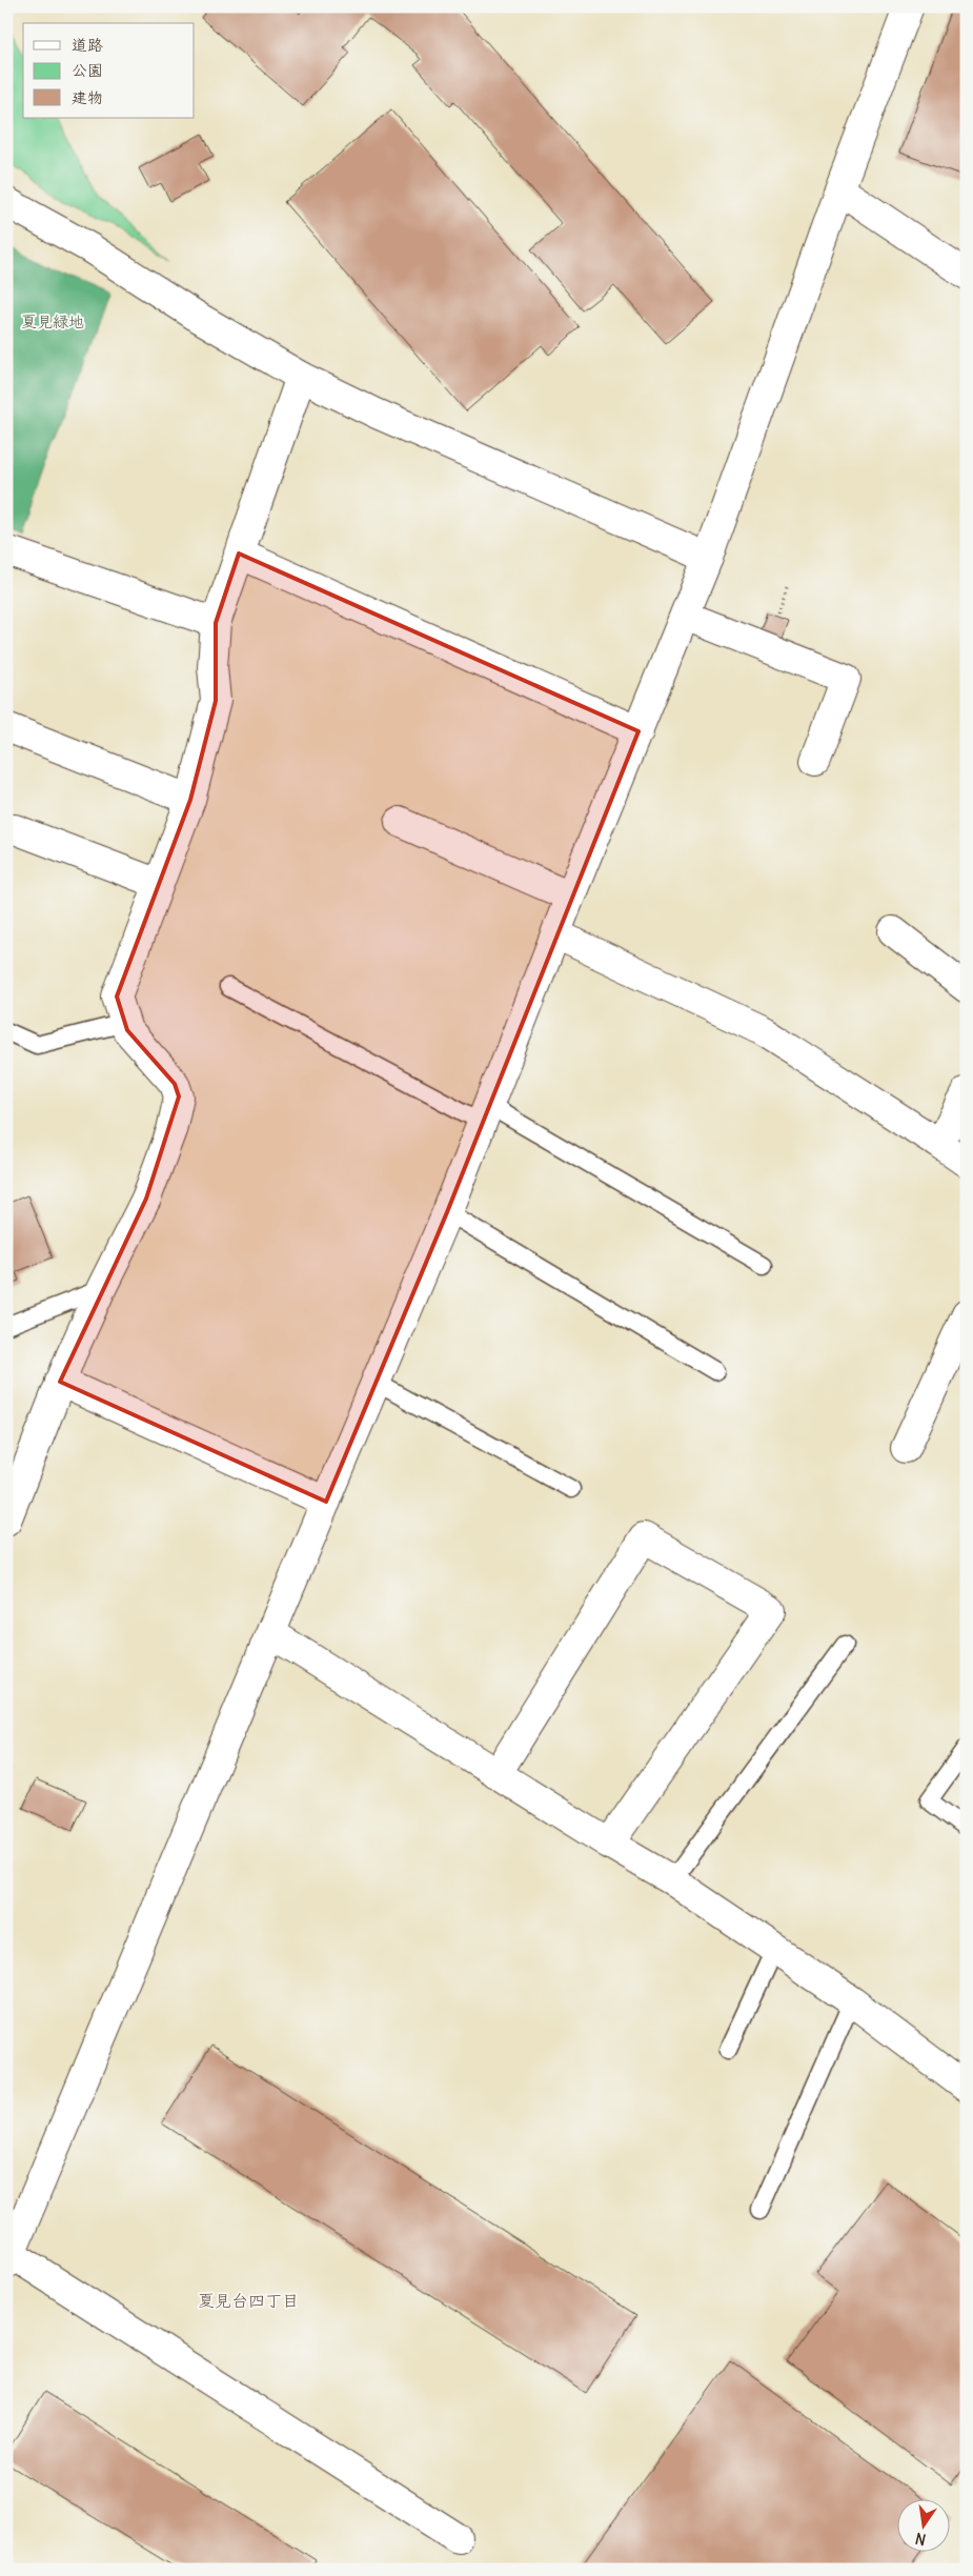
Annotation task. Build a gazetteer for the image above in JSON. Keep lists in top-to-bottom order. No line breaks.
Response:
{"districts":["夏見台四丁目"],"parks":["夏見緑地"],"legend":["道路","公園","建物"],"north":"bottom"}
